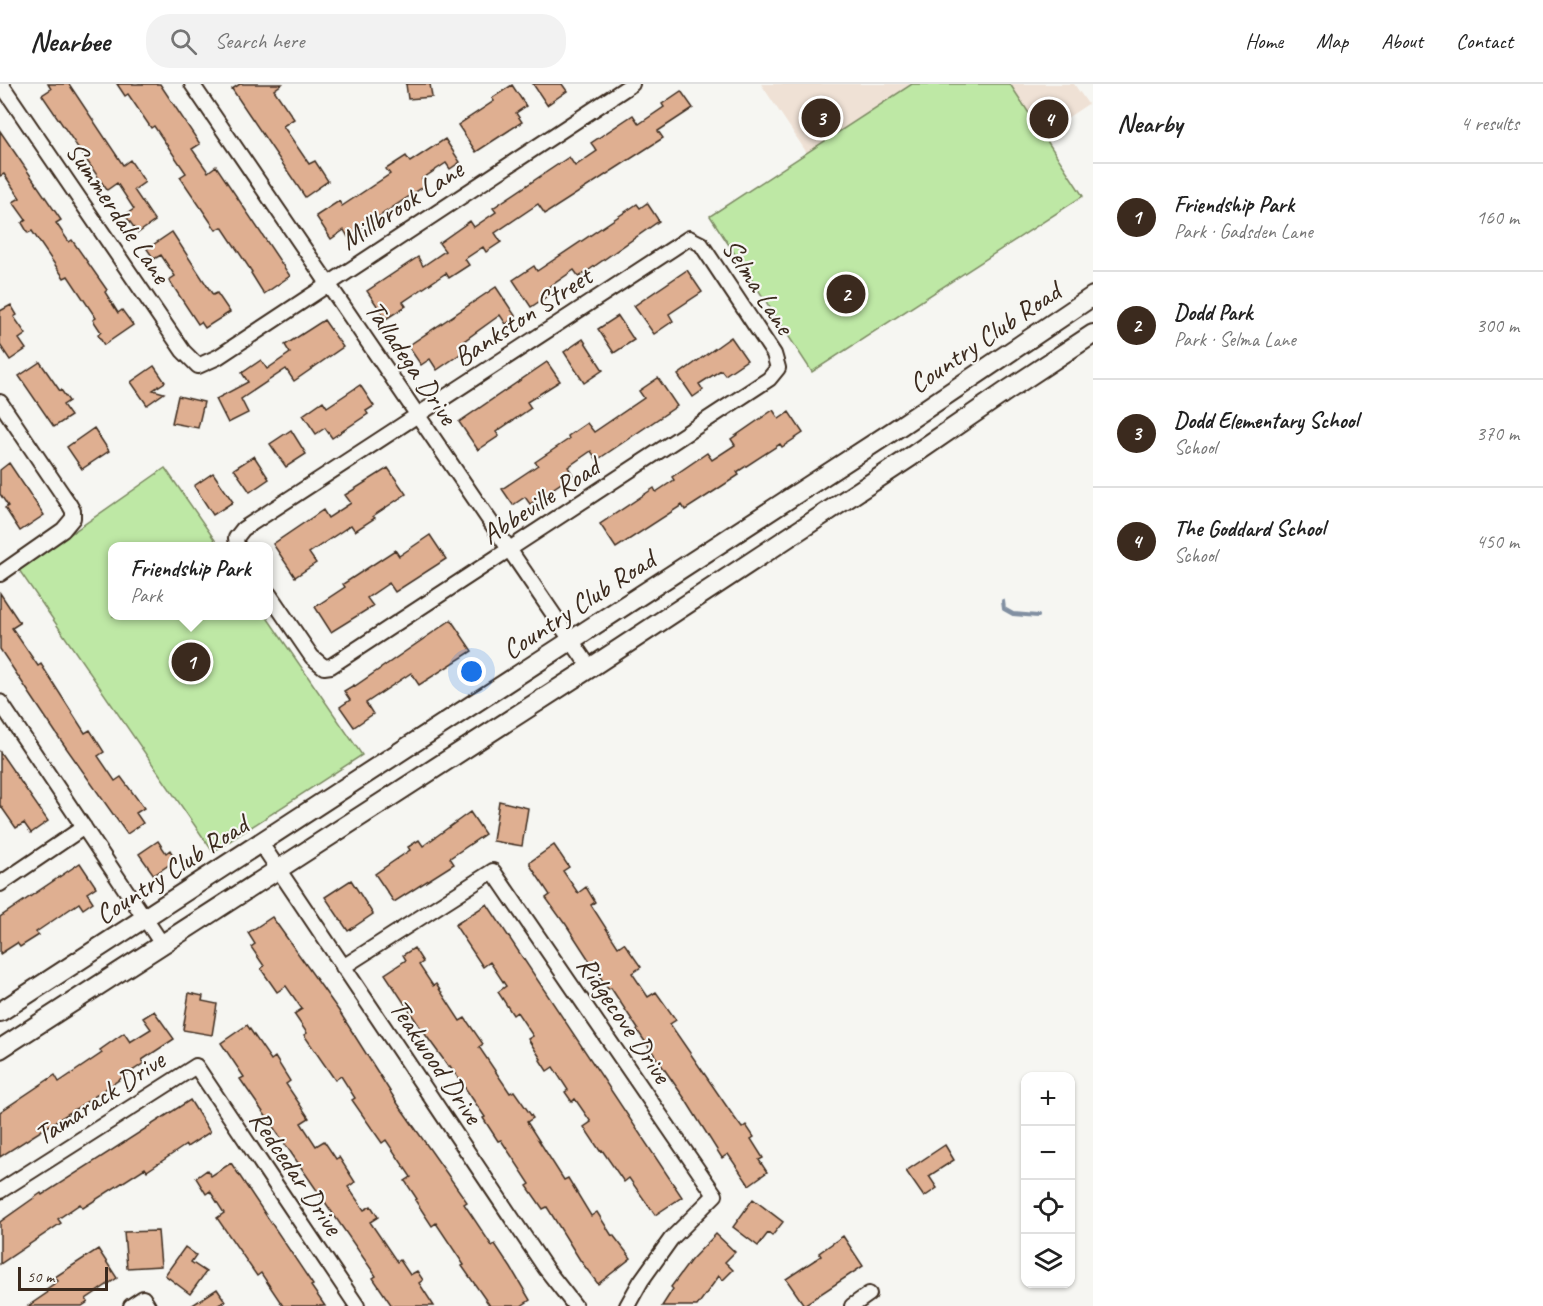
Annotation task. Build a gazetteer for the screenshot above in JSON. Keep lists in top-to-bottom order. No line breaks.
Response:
{"streets":{"main road":["Country Club Road"],"street":["Millbrook Lane","Summerdale Lane","Selma Lane","Bankston Street","Talladega Drive","Abbeville Road","Ridgecove Drive","Teakwood Drive","Tamarack Drive","Redcedar Drive"]},"crossings":[["Millbrook Lane","Summerdale Lane"],["Millbrook Lane","Talladega Drive"],["Selma Lane","Bankston Street"],["Selma Lane","Abbeville Road"],["Bankston Street","Talladega Drive"],["Country Club Road","Talladega Drive"],["Country Club Road","Teakwood Drive"],["Talladega Drive","Abbeville Road"],["Ridgecove Drive","Teakwood Drive"],["Tamarack Drive","Redcedar Drive"]],"scale_bar":"50 m","page":{"header":"Nearbee","search":"Search here","nav":["Home","Map","About","Contact"],"heading":["Nearby","4 results"],"pins":["3","4","2","1"],"list":[{"mark":"1","name":"Friendship Park","note":"Park · Gadsden Lane","value":"160 m"},{"mark":"2","name":"Dodd Park","note":"Park · Selma Lane","value":"300 m"},{"mark":"3","name":"Dodd Elementary School","note":"School","value":"370 m"},{"mark":"4","name":"The Goddard School","note":"School","value":"450 m"}],"popup":["Friendship Park","Park"],"map_buttons":["+","−"],"scale":"50 m"}}
